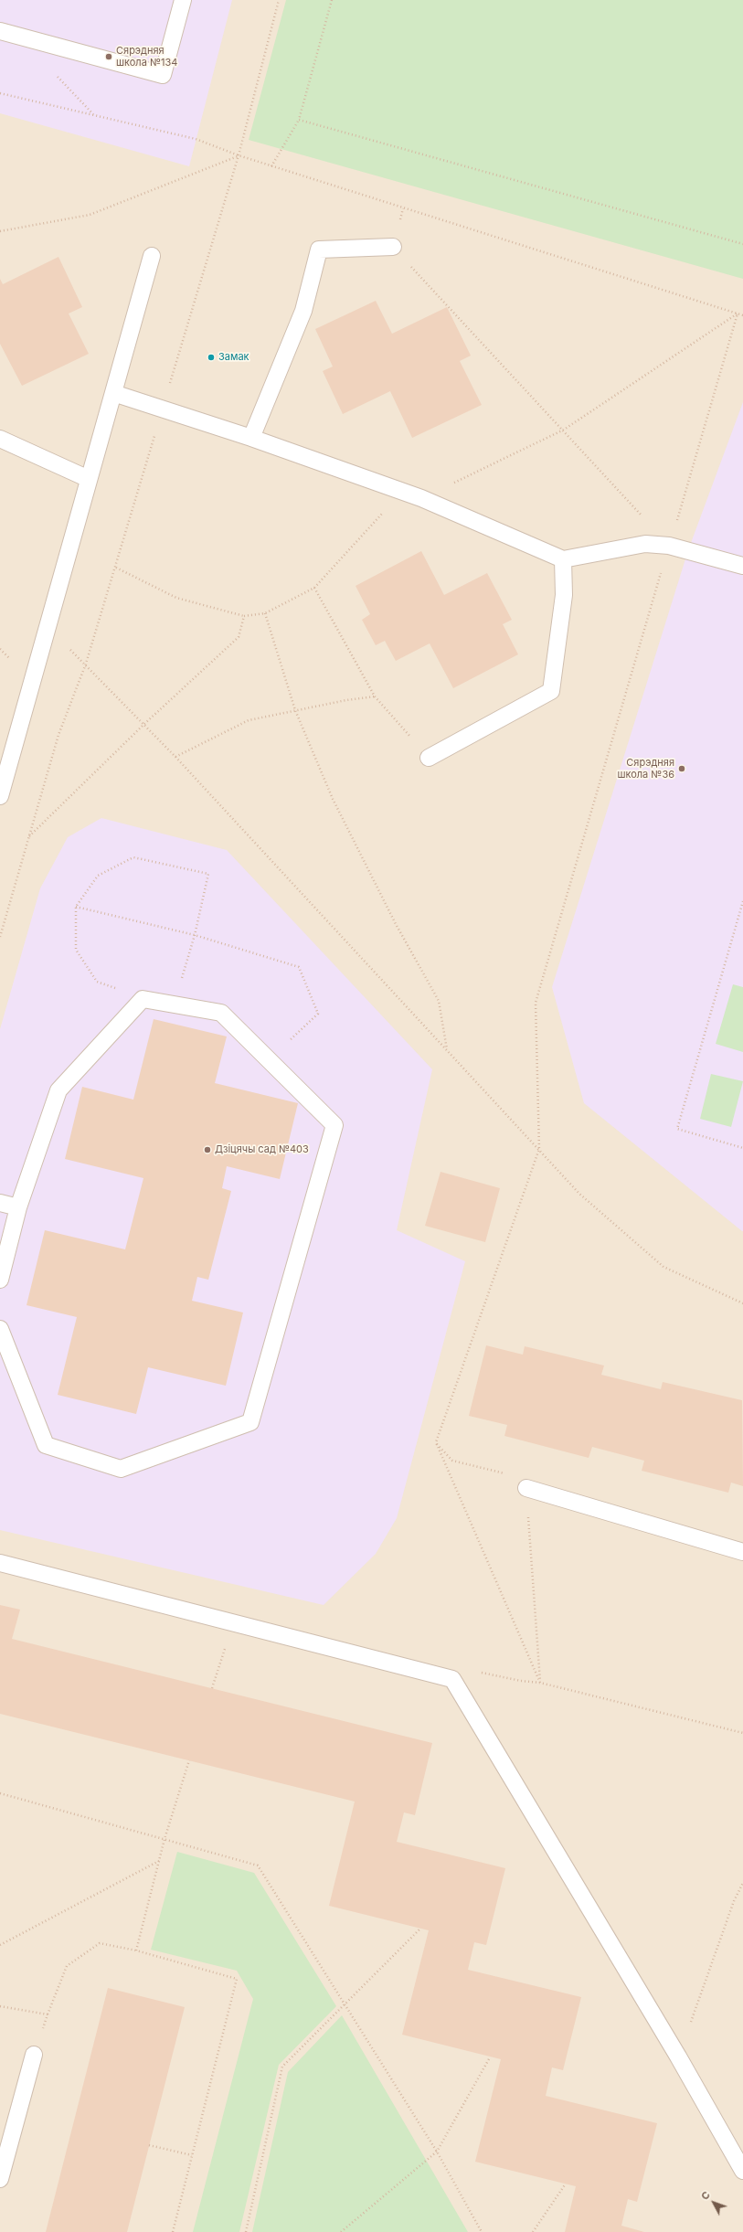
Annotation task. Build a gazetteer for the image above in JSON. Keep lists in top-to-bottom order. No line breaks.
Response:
{"places":["Сярэдняя школа №134","Замак","Сярэдняя школа №36","Дзіцячы сад №403"],"north":"top left"}
